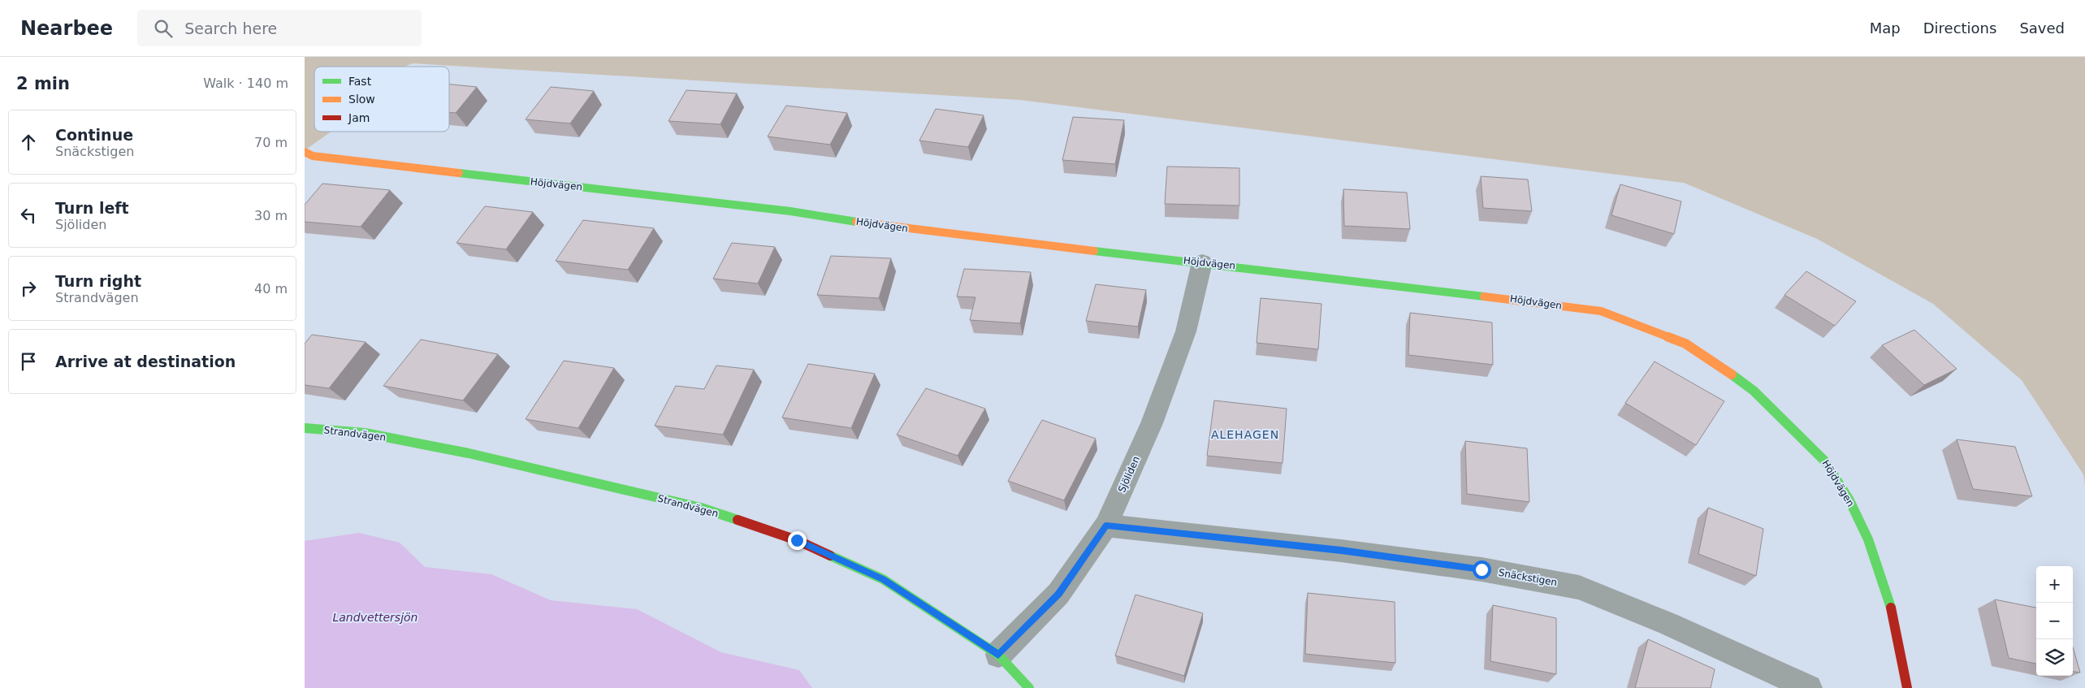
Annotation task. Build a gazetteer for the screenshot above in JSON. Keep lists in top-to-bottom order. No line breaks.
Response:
{"streets":{"street":["Höjdvägen","Strandvägen","Sjöliden","Snäckstigen"]},"crossings":[["Höjdvägen","Sjöliden"],["Strandvägen","Sjöliden"],["Sjöliden","Snäckstigen"]],"districts":["ALEHAGEN"],"water":["Landvettersjön"],"legend":["Fast","Slow","Jam"],"page":{"header":"Nearbee","search":"Search here","nav":["Map","Directions","Saved"],"heading":["2 min","Walk · 140 m"],"list":[["Continue","Snäckstigen","70 m"],["Turn left","Sjöliden","30 m"],["Turn right","Strandvägen","40 m"],"Arrive at destination"],"map_buttons":["+","−"]}}
